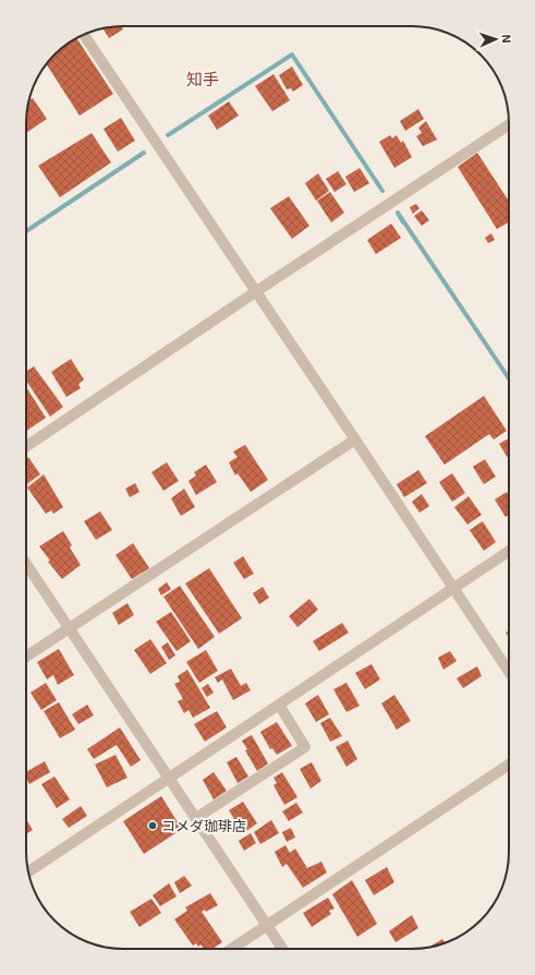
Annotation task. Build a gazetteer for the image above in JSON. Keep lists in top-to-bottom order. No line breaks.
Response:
{"districts":["知手"],"places":["コメダ珈琲店"],"north":"right"}
